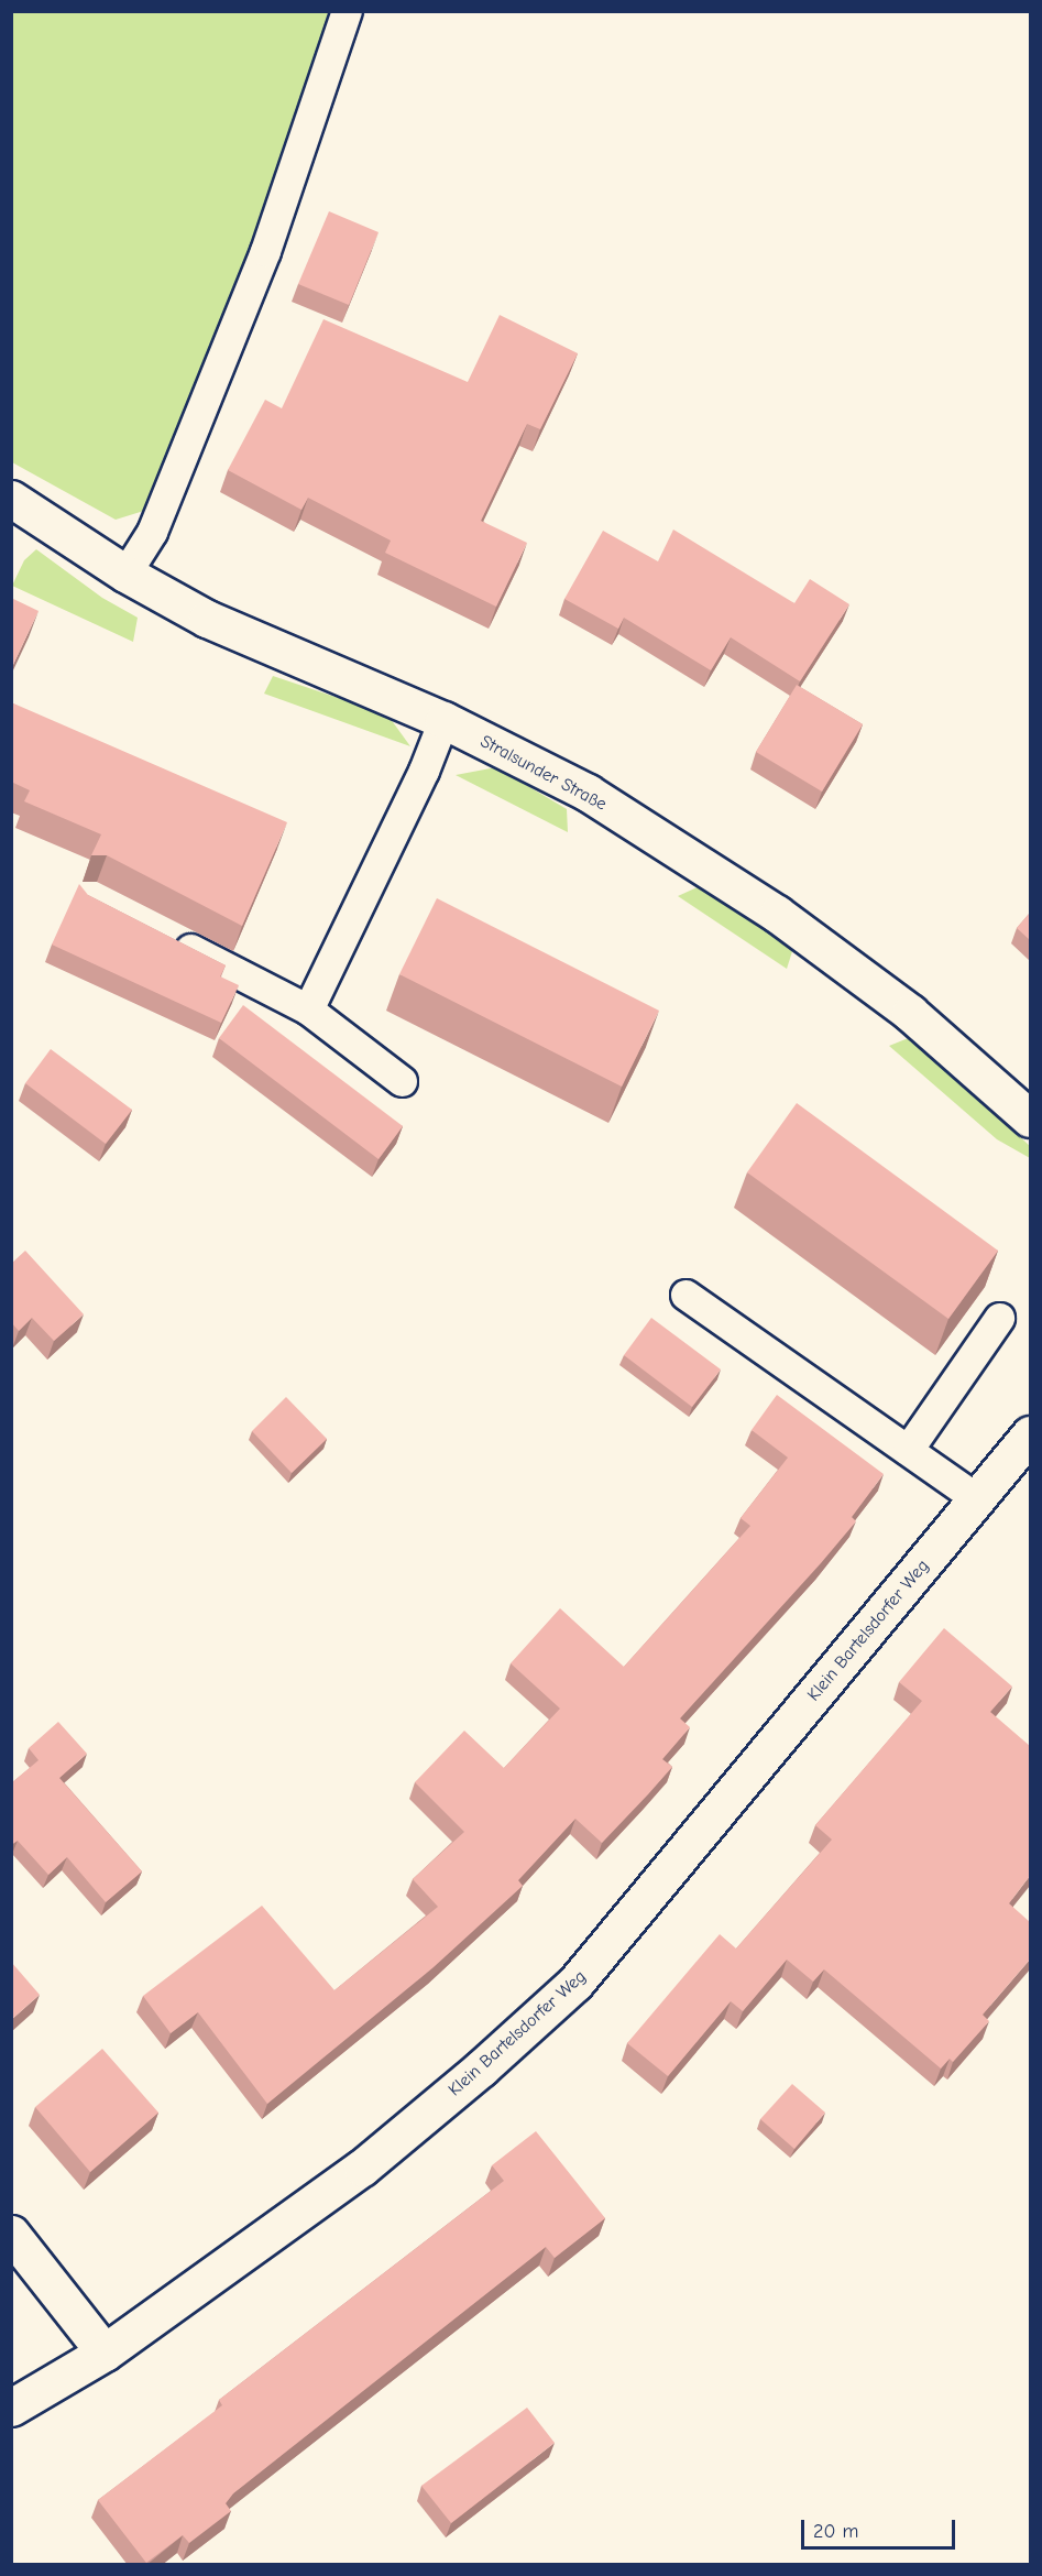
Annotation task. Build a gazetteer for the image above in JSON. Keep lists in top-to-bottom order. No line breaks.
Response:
{"streets":{"street":["Stralsunder Straße","Klein Bartelsdorfer Weg"]},"scale_bar":"20 m"}
